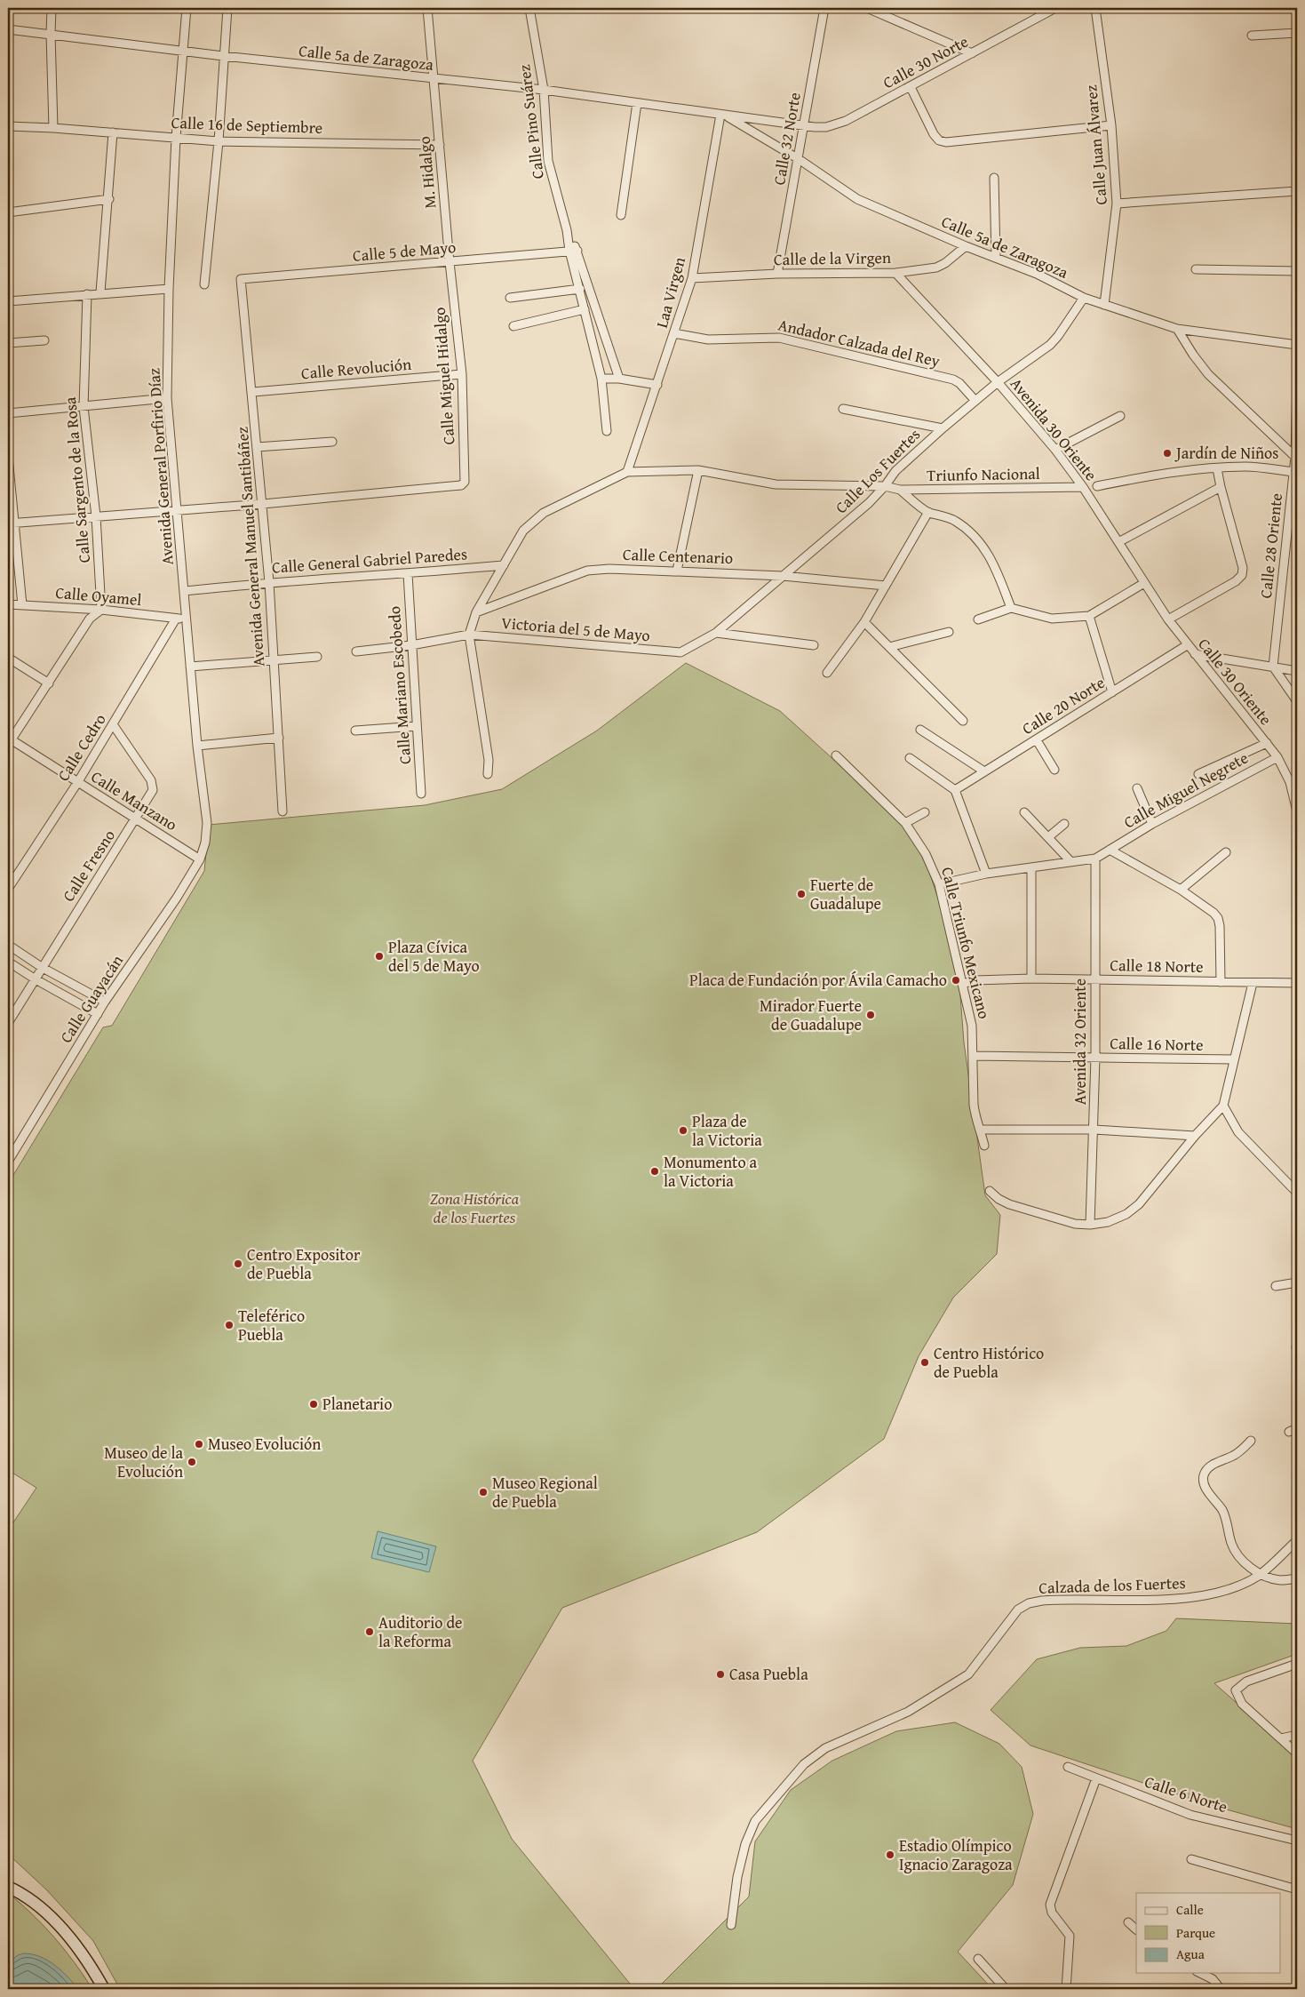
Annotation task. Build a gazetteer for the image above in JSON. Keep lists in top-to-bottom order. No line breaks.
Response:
{"streets":{"street":["Calle 5a de Zaragoza","Calle 30 Norte","Calle Pino Suárez","Calle 16 de Septiembre","Calle 32 Norte","Calle Juan Álvarez","M. Hidalgo","Calle 5 de Mayo","Calle de la Virgen","Laa Virgen","Andador Calzada del Rey","Calle Revolución","Calle Miguel Hidalgo","Avenida 30 Oriente","Avenida General Porfirio Díaz","Calle Los Fuertes","Triunfo Nacional","Calle Sargento de la Rosa","Calle 28 Oriente","Avenida General Manuel Santibáñez","Calle Centenario","Calle General Gabriel Paredes","Calle Oyamel","Victoria del 5 de Mayo","Calle 30 Oriente","Calle Mariano Escobedo","Calle 20 Norte","Calle Cedro","Calle Miguel Negrete","Calle Manzano","Calle Fresno","Calle Triunfo Mexicano","Calle 18 Norte","Calle Guayacán","Avenida 32 Oriente","Calle 16 Norte","Calzada de los Fuertes","Calle 6 Norte"]},"crossings":[["Calle 5a de Zaragoza","Calle 30 Norte"],["Calle 5a de Zaragoza","Calle Pino Suárez"],["Calle 5a de Zaragoza","Calle 32 Norte"],["Calle 5a de Zaragoza","Calle Juan Álvarez"],["Calle 5a de Zaragoza","M. Hidalgo"],["Calle 5a de Zaragoza","Calle de la Virgen"],["Calle 5a de Zaragoza","Laa Virgen"],["Calle 5a de Zaragoza","Avenida General Porfirio Díaz"],["Calle 5a de Zaragoza","Calle Los Fuertes"],["Calle 30 Norte","Calle 32 Norte"],["Calle 30 Norte","Laa Virgen"],["Calle Pino Suárez","Calle 5 de Mayo"],["Calle 16 de Septiembre","M. Hidalgo"],["Calle 16 de Septiembre","Avenida General Porfirio Díaz"],["Calle 32 Norte","Calle de la Virgen"],["M. Hidalgo","Calle 5 de Mayo"],["M. Hidalgo","Calle Miguel Hidalgo"],["Calle 5 de Mayo","Calle Miguel Hidalgo"],["Calle 5 de Mayo","Avenida General Manuel Santibáñez"],["Calle de la Virgen","Laa Virgen"],["Calle de la Virgen","Avenida 30 Oriente"],["Laa Virgen","Andador Calzada del Rey"],["Laa Virgen","Triunfo Nacional"],["Andador Calzada del Rey","Calle Los Fuertes"],["Calle Revolución","Calle Miguel Hidalgo"],["Calle Revolución","Avenida General Manuel Santibáñez"],["Calle Miguel Hidalgo","Avenida General Manuel Santibáñez"],["Avenida 30 Oriente","Calle Los Fuertes"],["Avenida 30 Oriente","Triunfo Nacional"],["Avenida 30 Oriente","Calle 30 Oriente"],["Avenida General Porfirio Díaz","Calle General Gabriel Paredes"],["Avenida General Porfirio Díaz","Calle Oyamel"],["Avenida General Porfirio Díaz","Calle Manzano"],["Avenida General Porfirio Díaz","Calle Guayacán"],["Calle Los Fuertes","Triunfo Nacional"],["Calle Los Fuertes","Calle Centenario"],["Calle Los Fuertes","Victoria del 5 de Mayo"],["Calle Sargento de la Rosa","Calle Oyamel"],["Avenida General Manuel Santibáñez","Calle General Gabriel Paredes"],["Calle General Gabriel Paredes","Calle Mariano Escobedo"],["Calle Oyamel","Calle Cedro"],["Victoria del 5 de Mayo","Calle Mariano Escobedo"],["Calle 30 Oriente","Calle 20 Norte"],["Calle 30 Oriente","Calle Miguel Negrete"],["Calle Cedro","Calle Manzano"],["Calle Cedro","Calle Fresno"],["Calle Miguel Negrete","Avenida 32 Oriente"],["Calle Manzano","Calle Fresno"],["Calle Manzano","Calle Guayacán"],["Calle Triunfo Mexicano","Calle 18 Norte"],["Calle Triunfo Mexicano","Calle 16 Norte"],["Calle 18 Norte","Avenida 32 Oriente"],["Avenida 32 Oriente","Calle 16 Norte"]],"parks":["Zona Histórica de los Fuertes"],"places":["Jardín de Niños","Fuerte de Guadalupe","Plaza Cívica del 5 de Mayo","Placa de Fundación por Ávila Camacho","Mirador Fuerte de Guadalupe","Plaza de la Victoria","Monumento a la Victoria","Centro Expositor de Puebla","Teleférico Puebla","Centro Histórico de Puebla","Planetario","Museo Evolución","Museo de la Evolución","Museo Regional de Puebla","Auditorio de la Reforma","Casa Puebla","Estadio Olímpico Ignacio Zaragoza"],"legend":["Calle","Parque","Agua"]}
